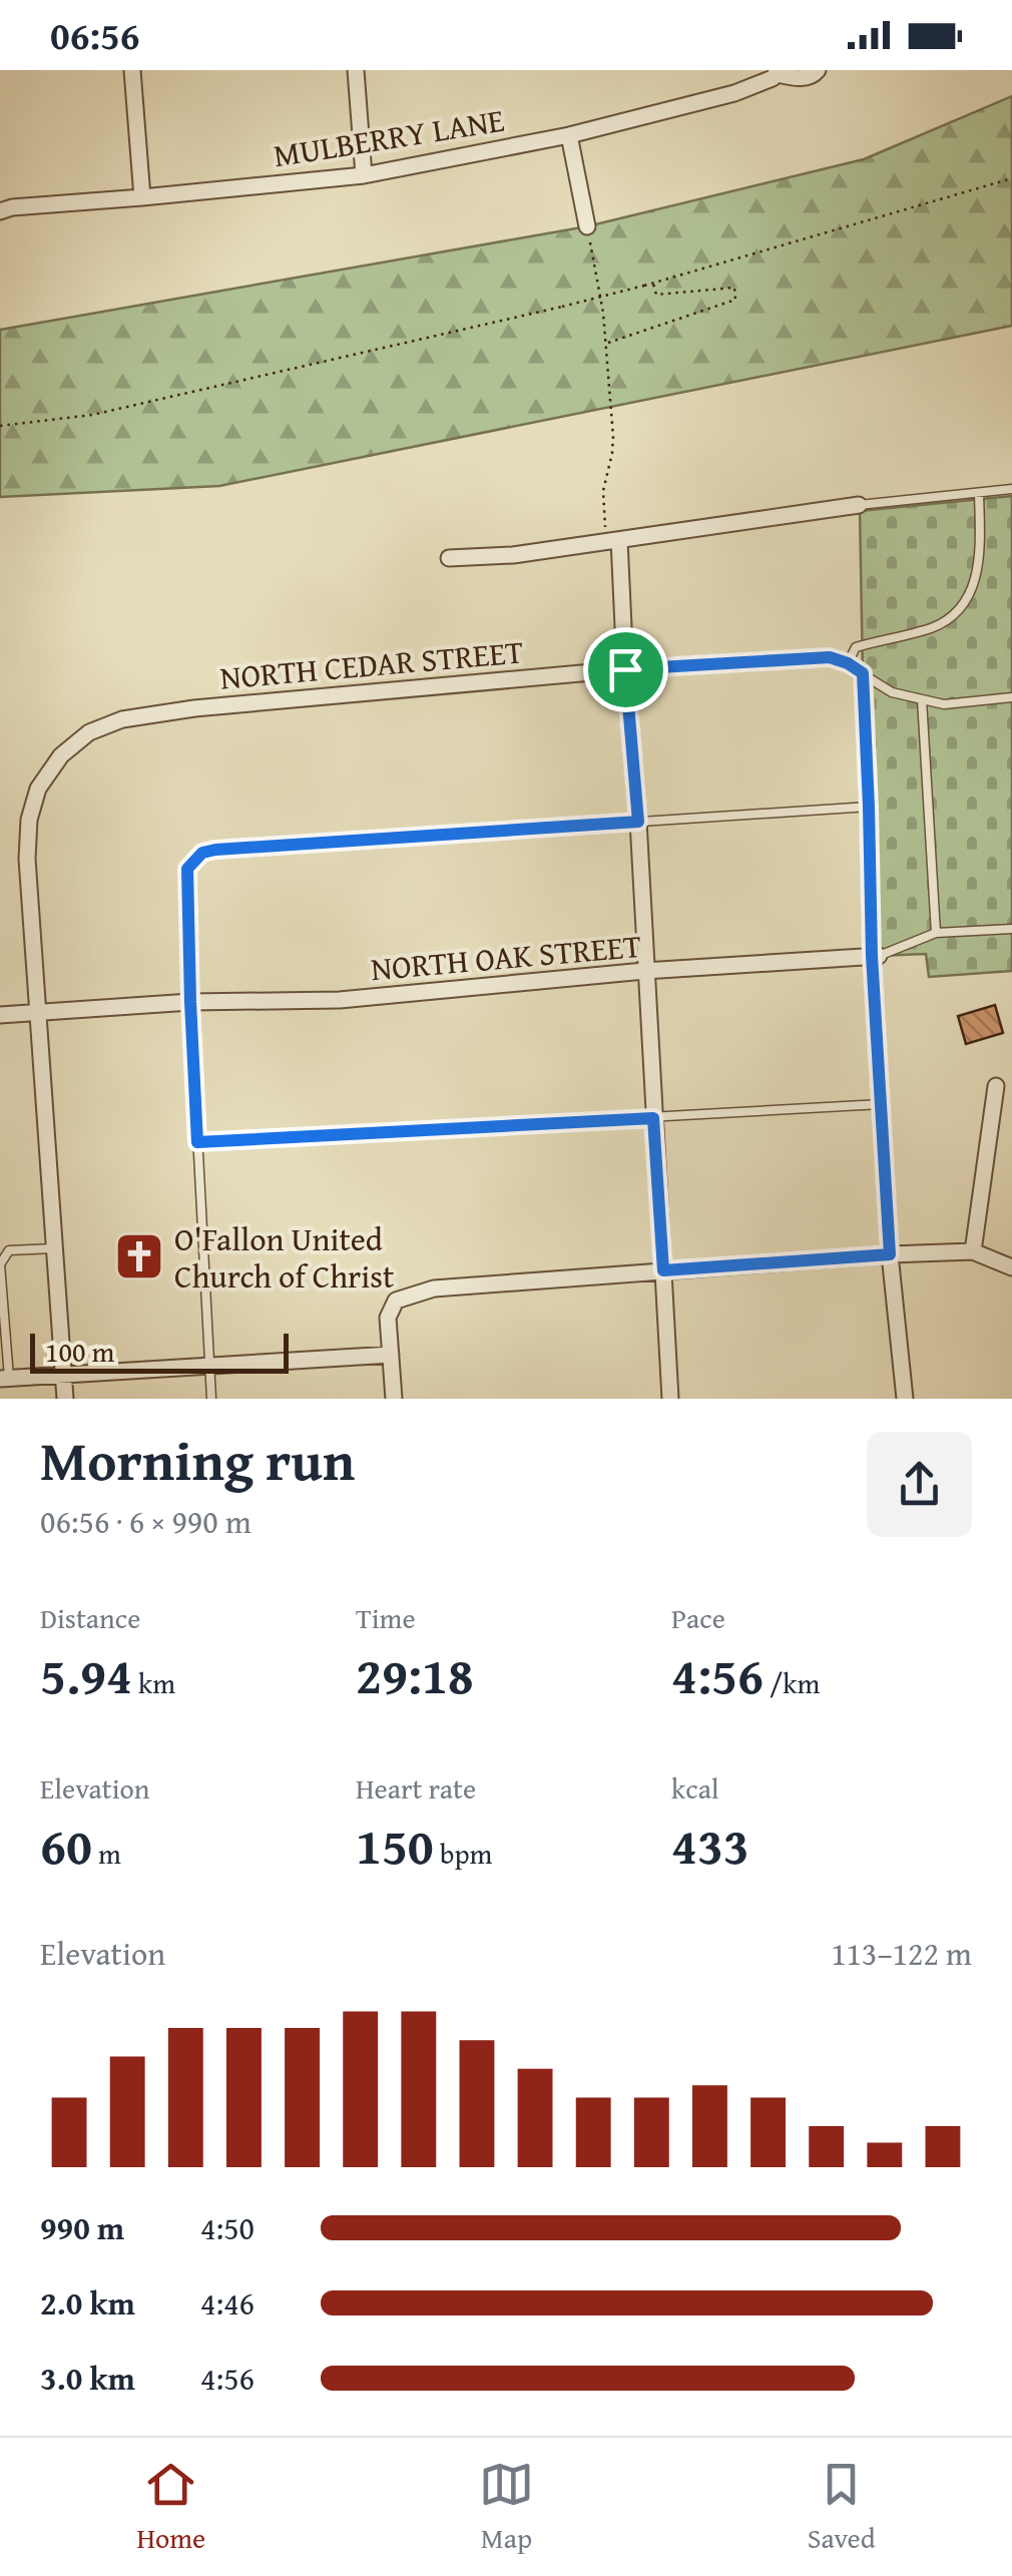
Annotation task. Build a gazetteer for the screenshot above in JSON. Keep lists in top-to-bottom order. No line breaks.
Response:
{"streets":{"street":["MULBERRY LANE","NORTH CEDAR STREET","NORTH OAK STREET"]},"crossings":[["NORTH CEDAR STREET","NORTH OAK STREET"]],"places":{"church":["O'Fallon United Church of Christ"]},"scale_bar":"100 m","page":{"status":"06:56","scale":"100 m","heading":["Morning run","06:56 · 6 × 990 m"],"stats":[["Distance","5.94 km"],["Time","29:18"],["Pace","4:56 /km"],["Elevation","60 m"],["Heart rate","150 bpm"],["kcal","433"]],"chart":["Elevation","113–122 m"],"list":[{"name":"990 m","note":"4:50"},{"name":"2.0 km","note":"4:46"},{"name":"3.0 km","note":"4:56"}],"tabs":["Home","Map","Saved"]}}
